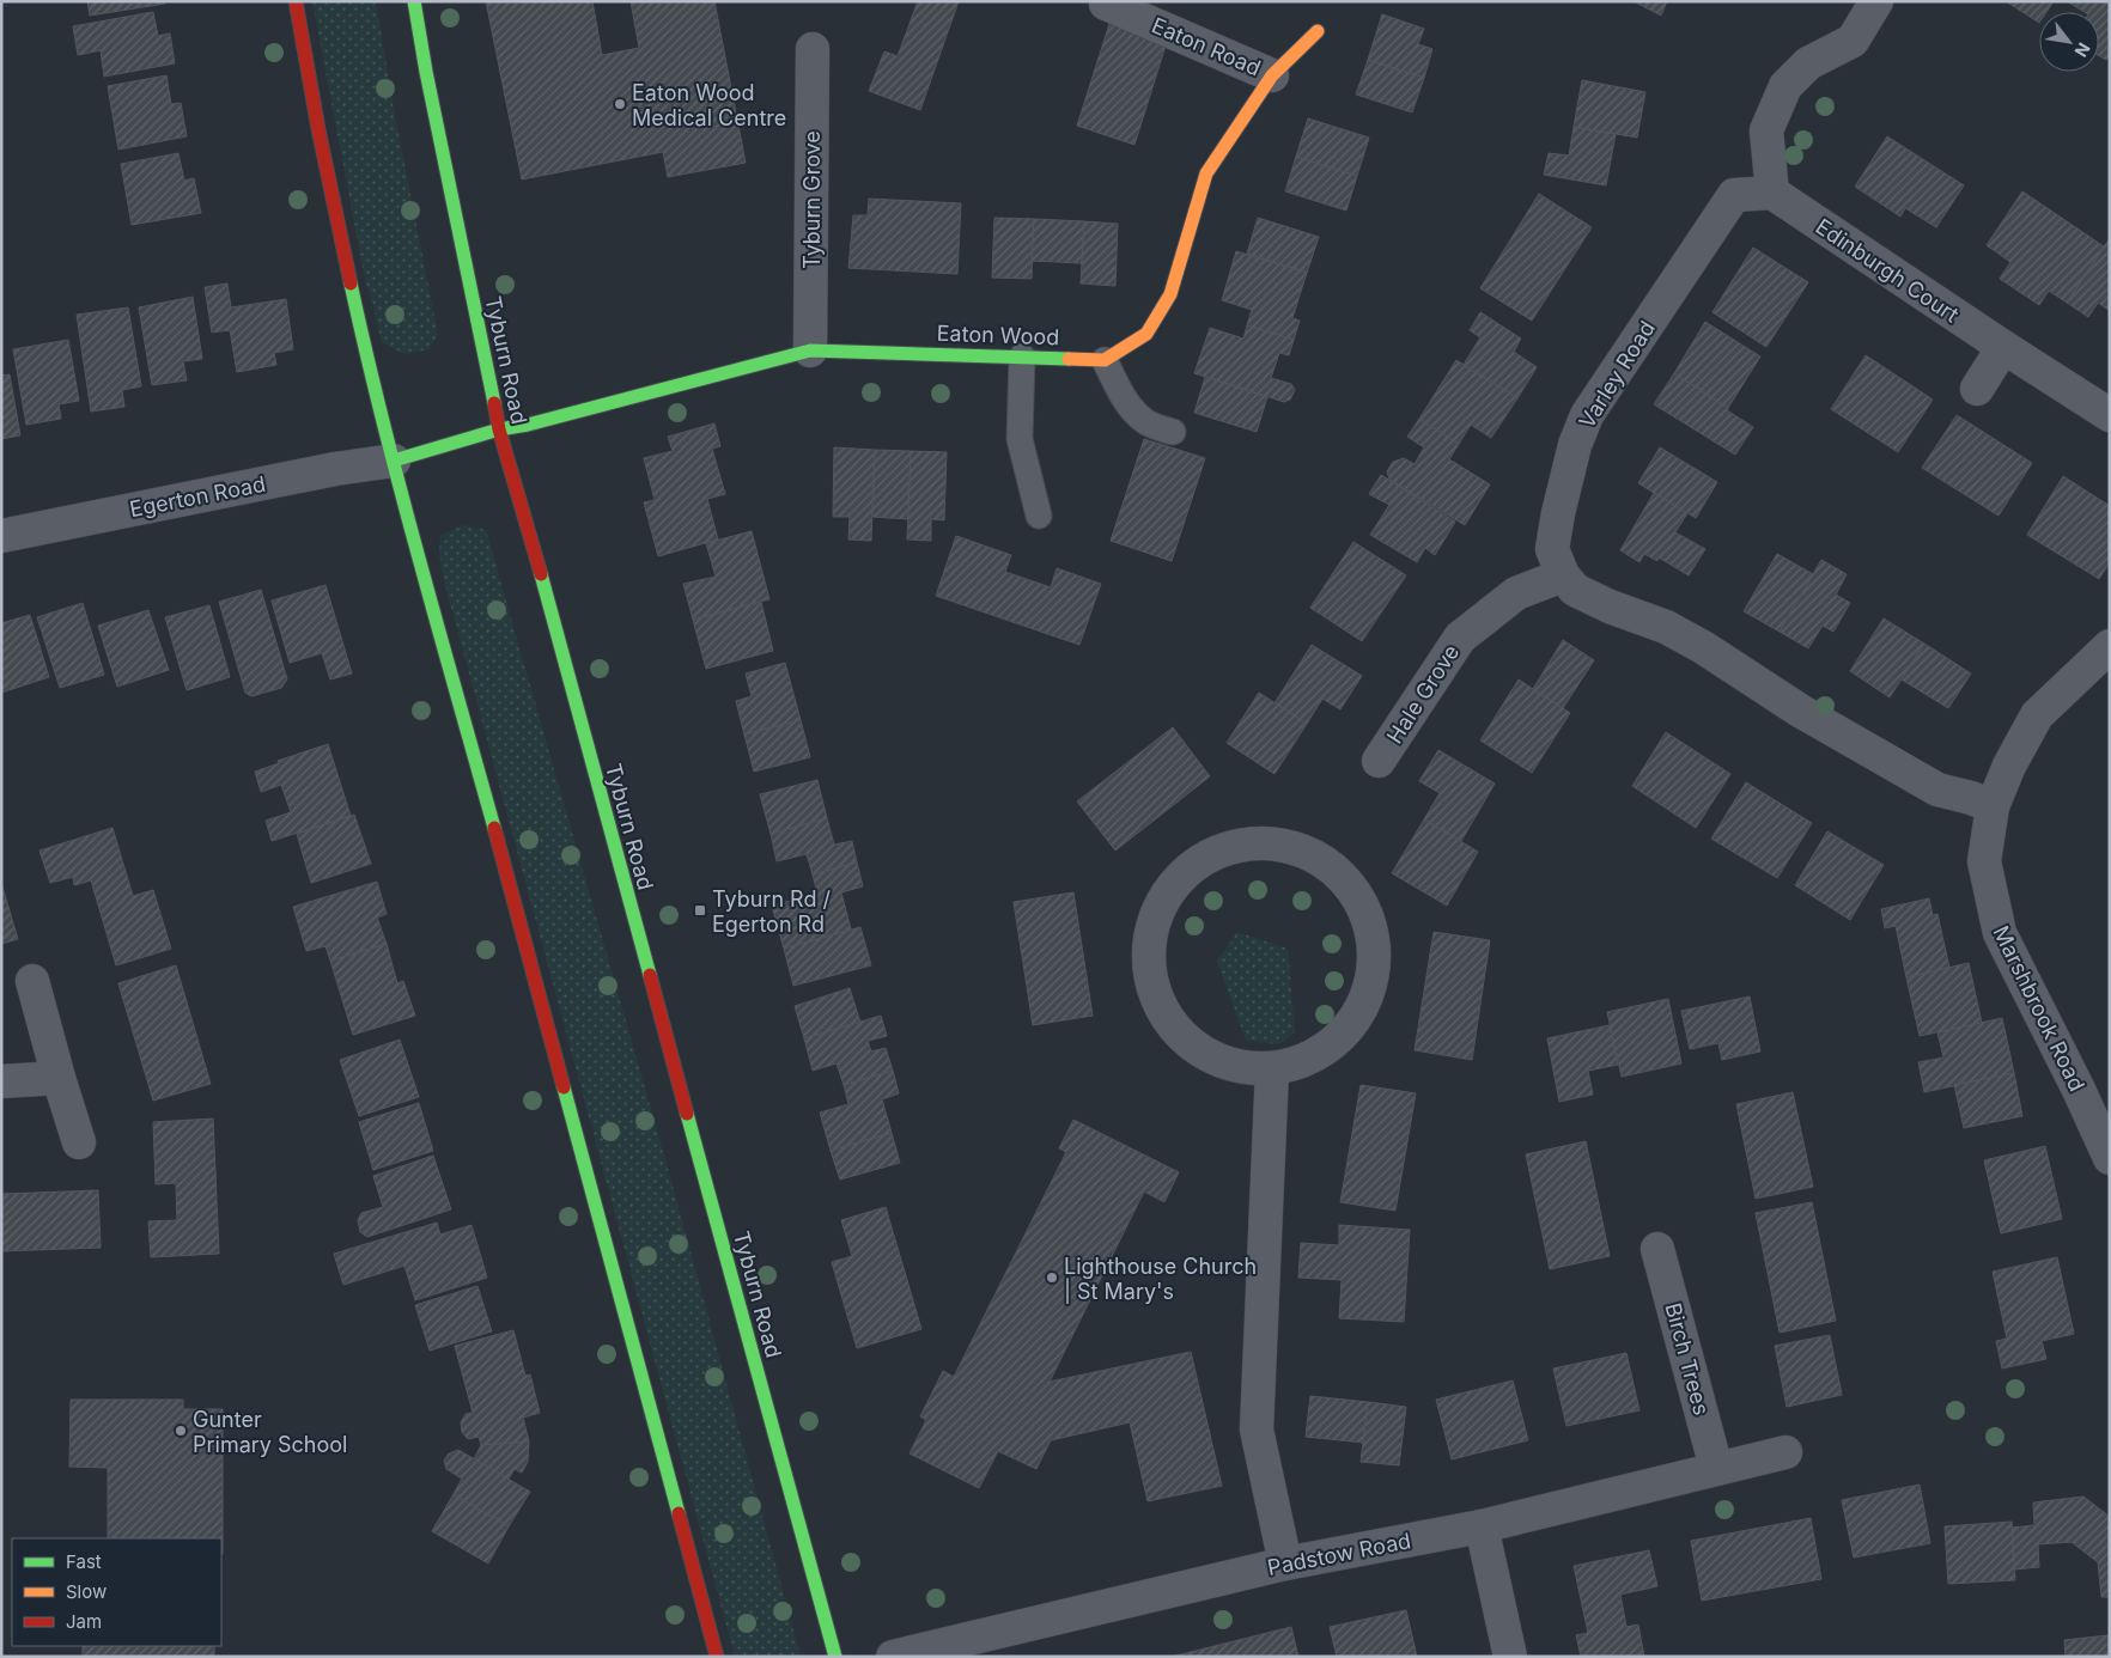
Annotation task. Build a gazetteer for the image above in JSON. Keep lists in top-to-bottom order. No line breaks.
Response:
{"streets":{"main road":["Eaton Wood","Tyburn Road"],"street":["Eaton Road","Tyburn Grove","Edinburgh Court","Varley Road","Egerton Road","Hale Grove","Marshbrook Road","Birch Trees","Padstow Road"]},"crossings":[["Tyburn Grove","Eaton Wood"],["Edinburgh Court","Varley Road"],["Eaton Wood","Tyburn Road"],["Eaton Wood","Egerton Road"],["Varley Road","Hale Grove"],["Varley Road","Marshbrook Road"],["Birch Trees","Padstow Road"]],"places":{"other":["Eaton Wood Medical Centre","Lighthouse Church | St Mary's","Gunter Primary School"],"transit":["Tyburn Rd / Egerton Rd"]},"legend":["Fast","Slow","Jam"],"north":"bottom right"}
